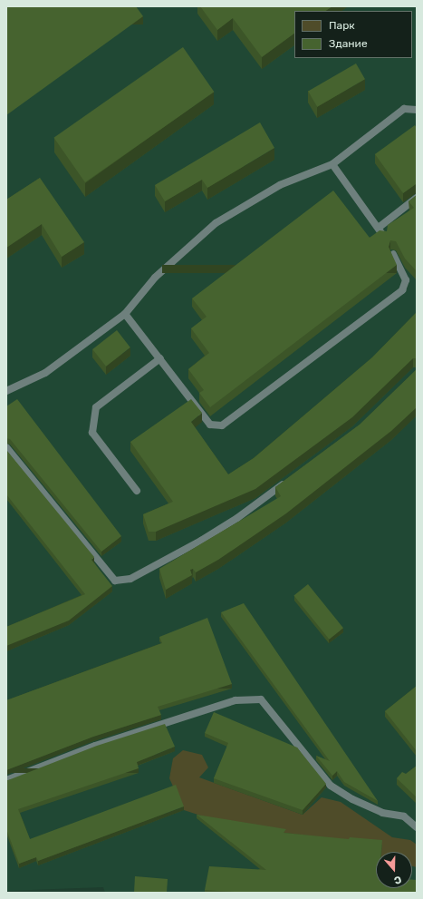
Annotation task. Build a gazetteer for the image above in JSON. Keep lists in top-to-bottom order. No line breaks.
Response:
{"legend":["Парк","Здание"],"north":"bottom"}
